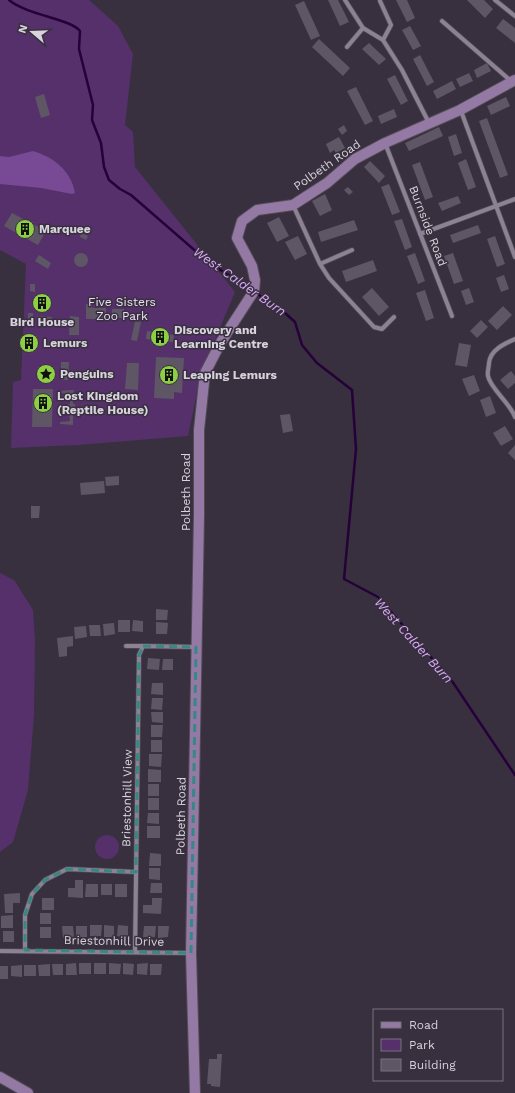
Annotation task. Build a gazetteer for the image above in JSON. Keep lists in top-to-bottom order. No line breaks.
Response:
{"streets":{"street":["Polbeth Road","Burnside Road","Briestonhill View","Briestonhill Drive"]},"crossings":[["Polbeth Road","Burnside Road"],["Polbeth Road","Briestonhill Drive"],["Briestonhill View","Briestonhill Drive"]],"water":["West Calder Burn"],"parks":["Five Sisters Zoo Park"],"places":{"building":["Marquee","Bird House","Discovery and Learning Centre","Lemurs","Leaping Lemurs","Lost Kingdom (Reptile House)"],"place":["Penguins"]},"legend":["Road","Park","Building"],"north":"left"}
